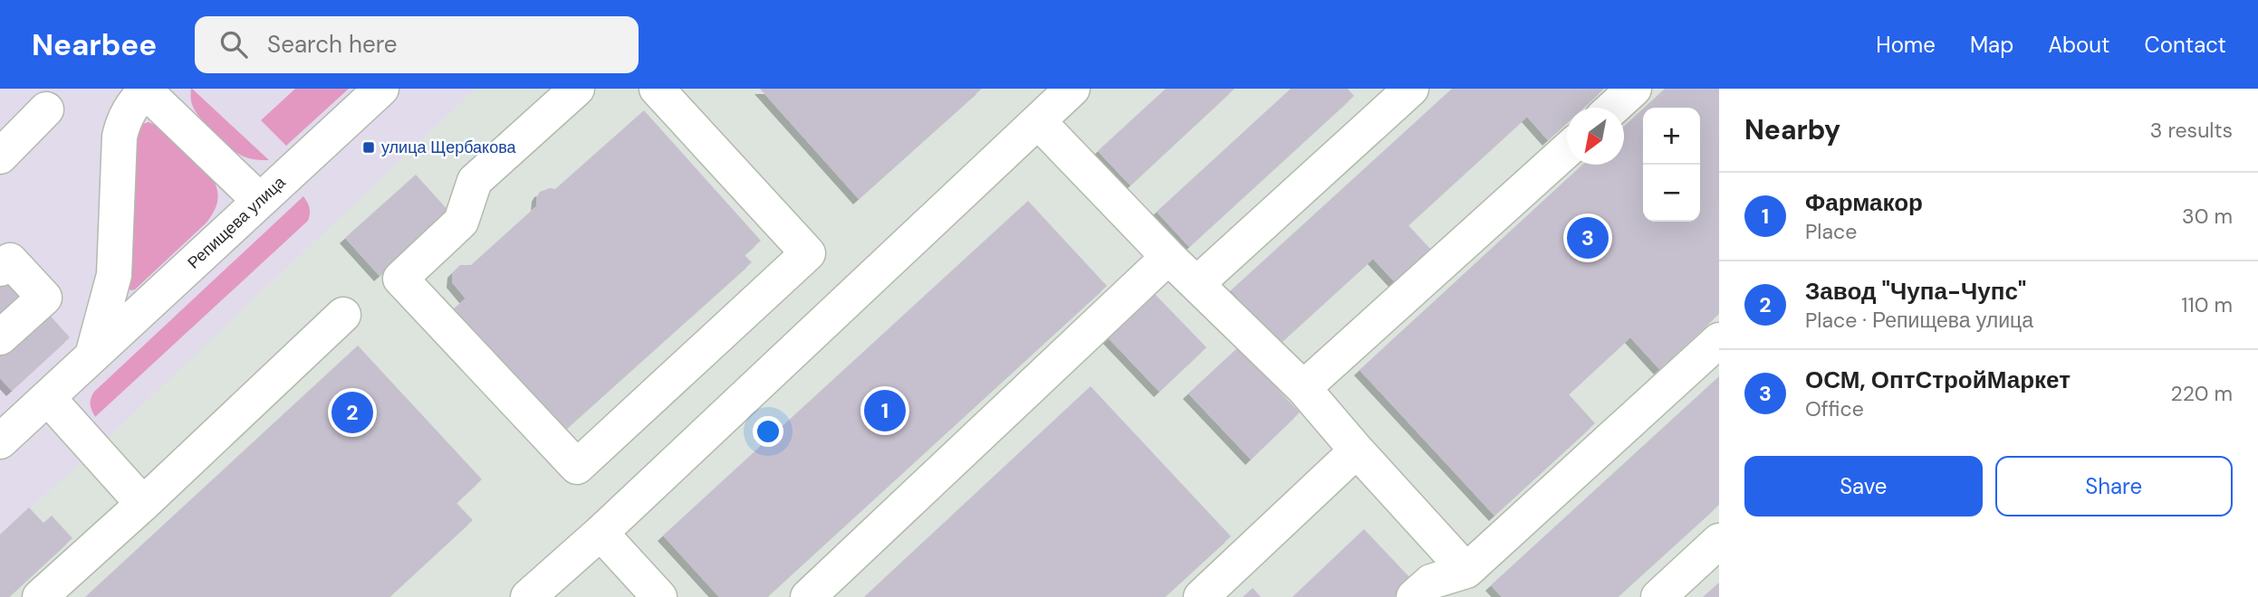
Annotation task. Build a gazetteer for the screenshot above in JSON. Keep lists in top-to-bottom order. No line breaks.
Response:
{"streets":{"street":["Репищева улица"]},"places":{"transit":["улица Щербакова"]},"north":"bottom left","page":{"header":"Nearbee","search":"Search here","nav":["Home","Map","About","Contact"],"heading":["Nearby","3 results"],"map_buttons":["+","−"],"list":[{"mark":"1","name":"Фармакор","note":"Place","value":"30 m"},{"mark":"2","name":"Завод \"Чупа-Чупс\"","note":"Place · Репищева улица","value":"110 m"},{"mark":"3","name":"ОСМ, ОптСтройМаркет","note":"Office","value":"220 m"}],"pins":["3","1","2"],"buttons":["Save","Share"]}}
